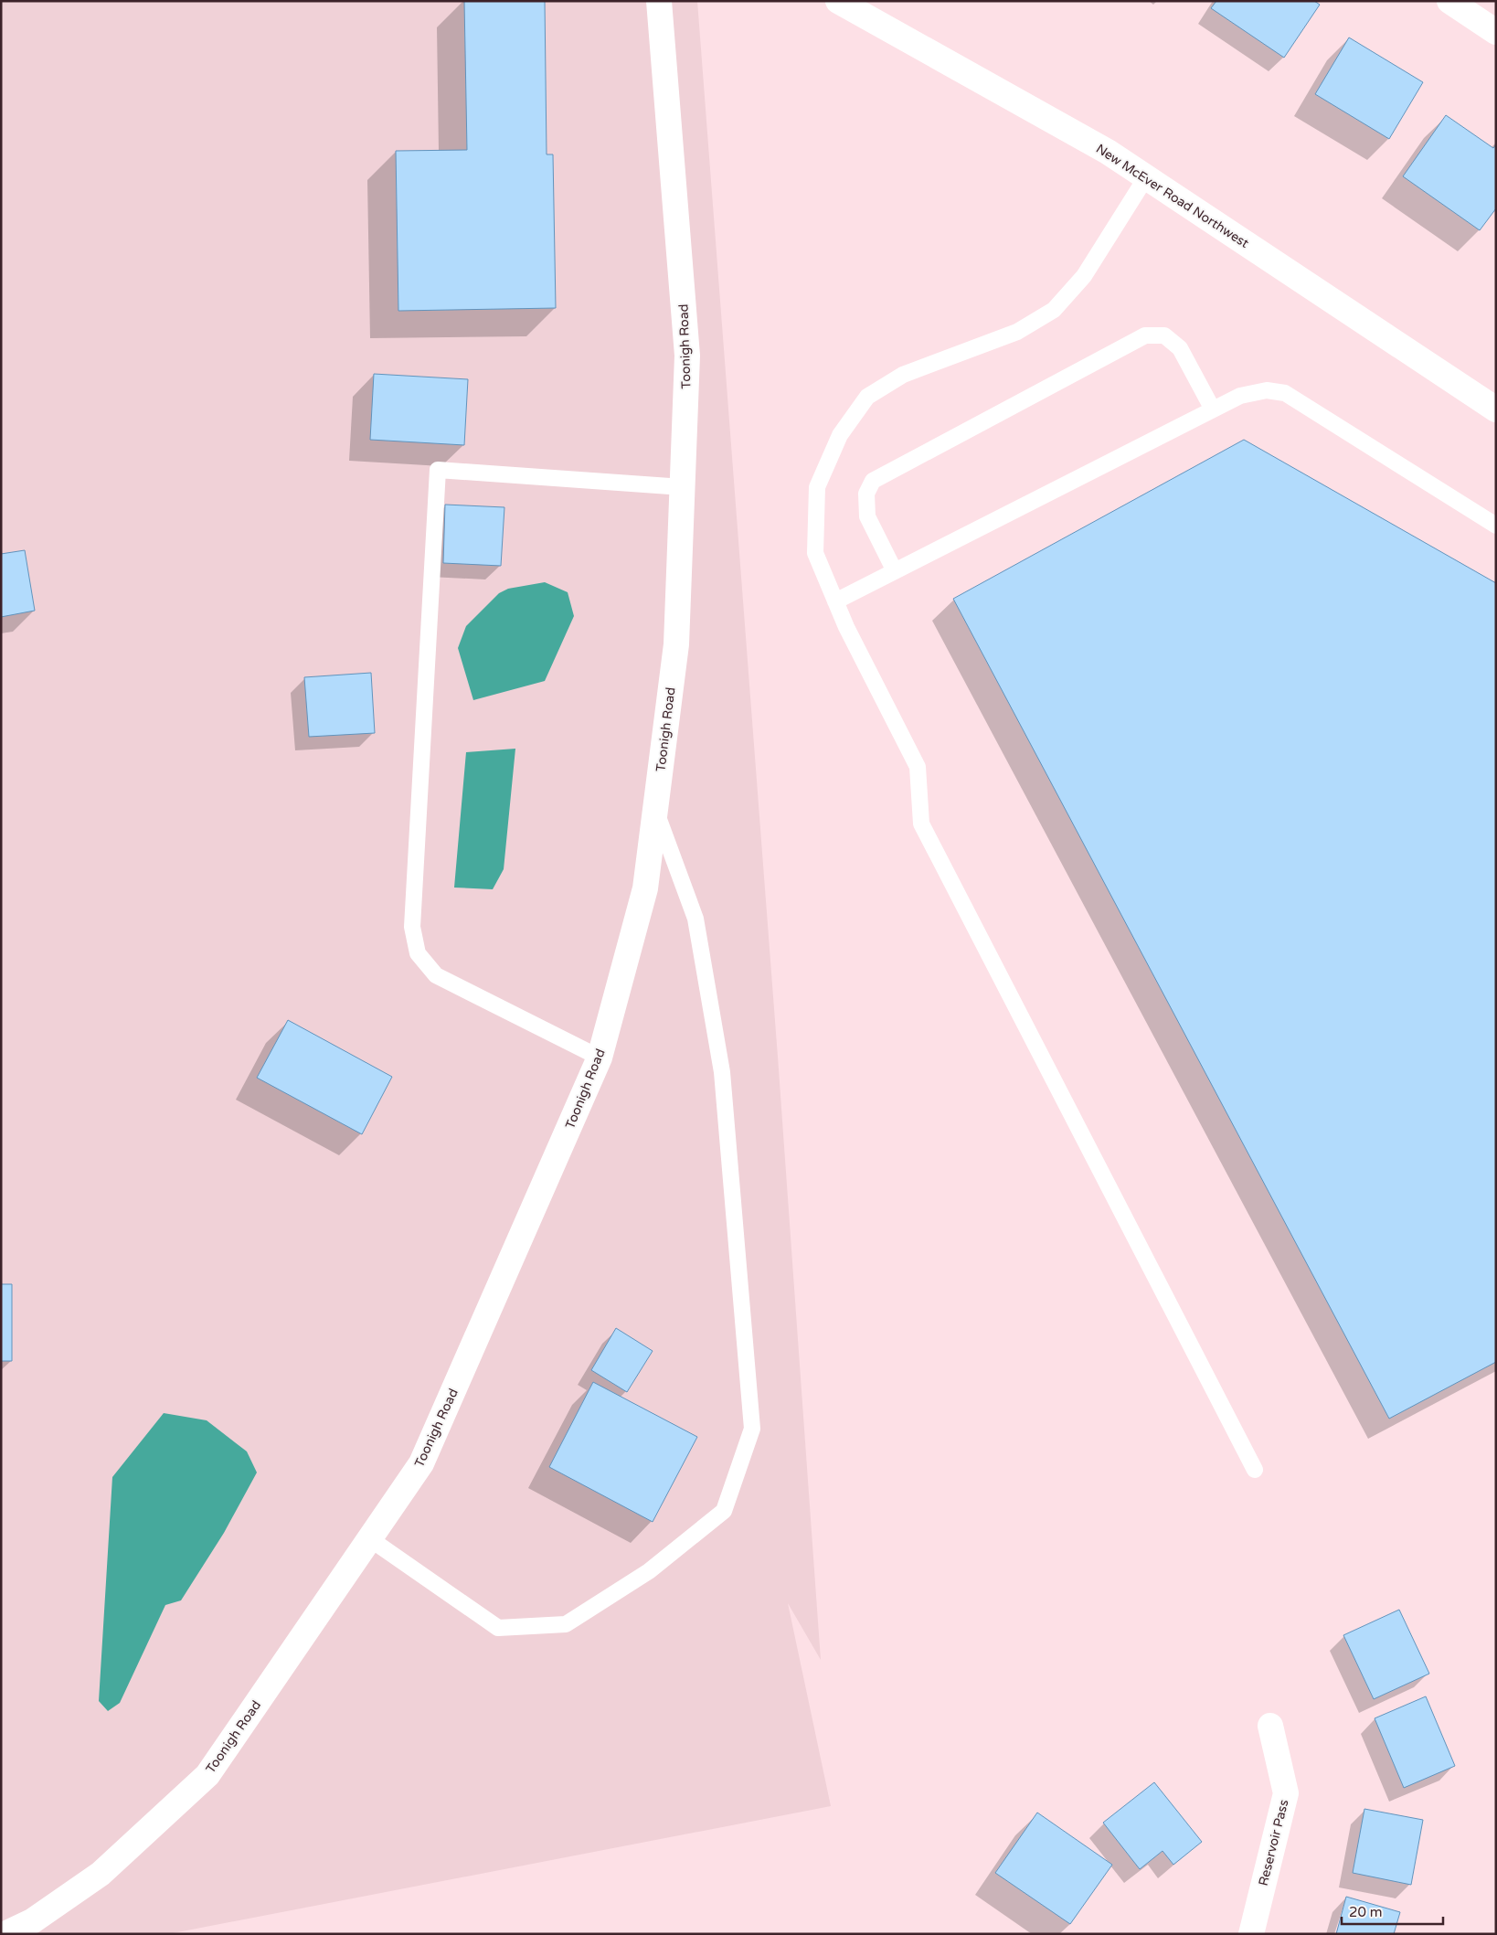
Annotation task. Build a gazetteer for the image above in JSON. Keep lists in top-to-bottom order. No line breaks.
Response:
{"streets":{"street":["New McEver Road Northwest","Toonigh Road","Reservoir Pass"]},"scale_bar":"20 m"}
